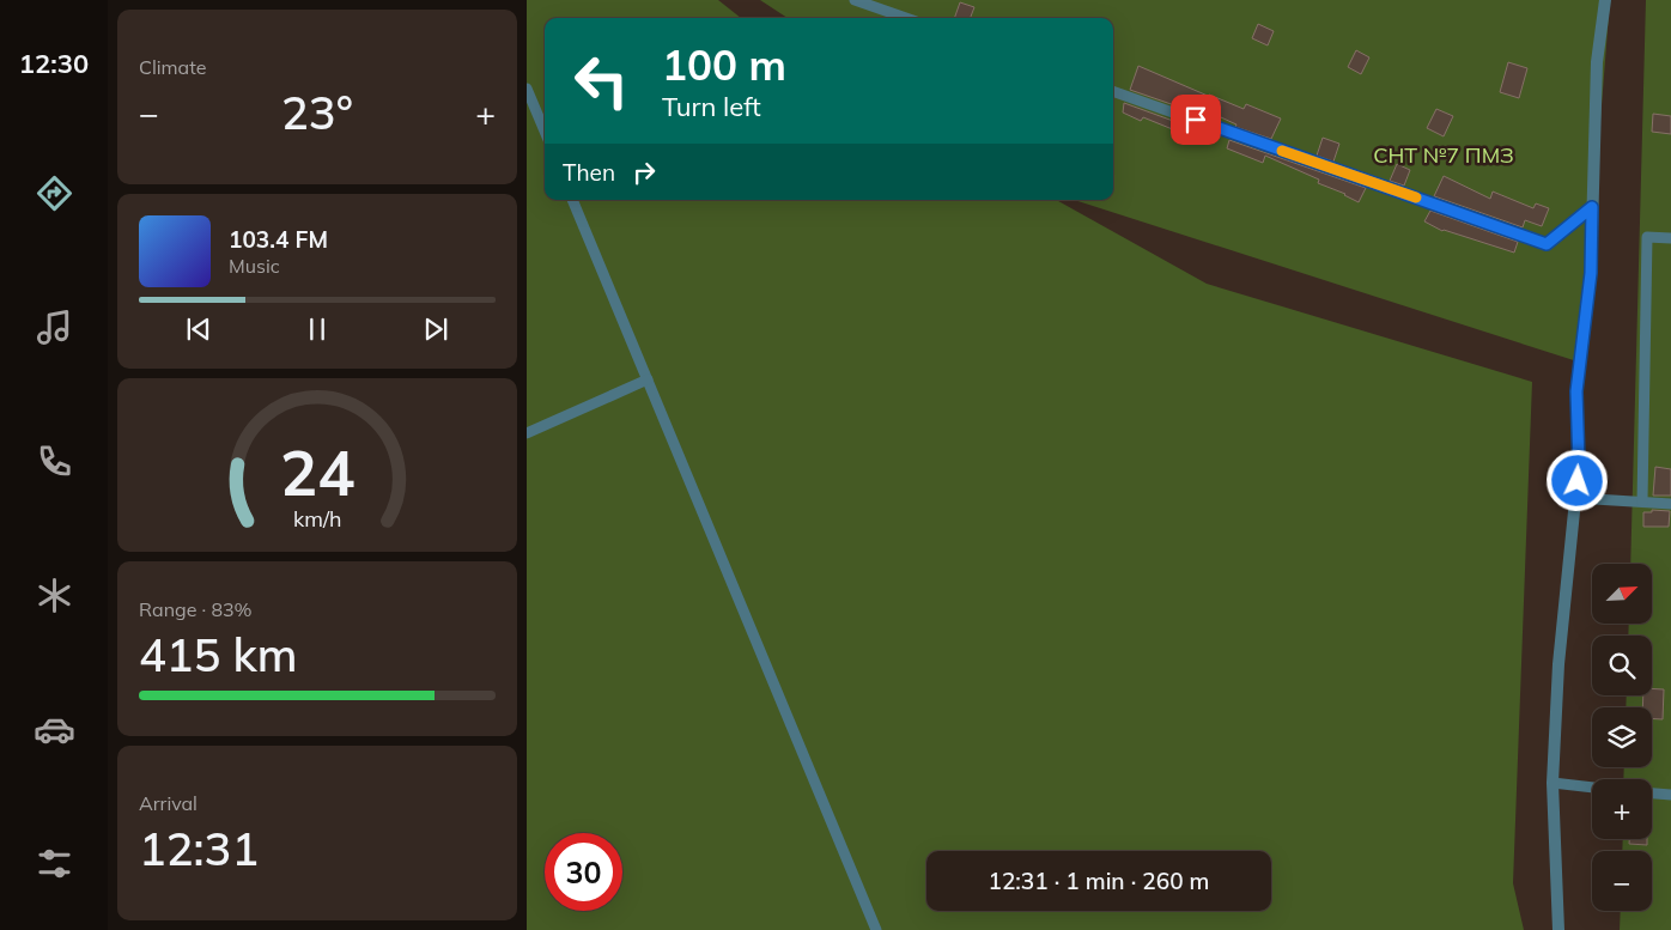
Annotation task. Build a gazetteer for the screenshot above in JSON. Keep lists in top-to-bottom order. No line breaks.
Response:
{"parks":["СНТ №7 ПМЗ"],"north":"top right","page":{"tabs":"12:30","tile":["Climate",["Range · 83%","415 km"],["Arrival","12:31"]],"turn":["100 m","Turn left"],"heat":["−","23°","+"],"then":"Then","song":["103.4 FM","Music"],"map_buttons":["+","−"],"limit":"30","trip":"12:31 · 1 min · 260 m","gauge":["24","km/h"]}}
